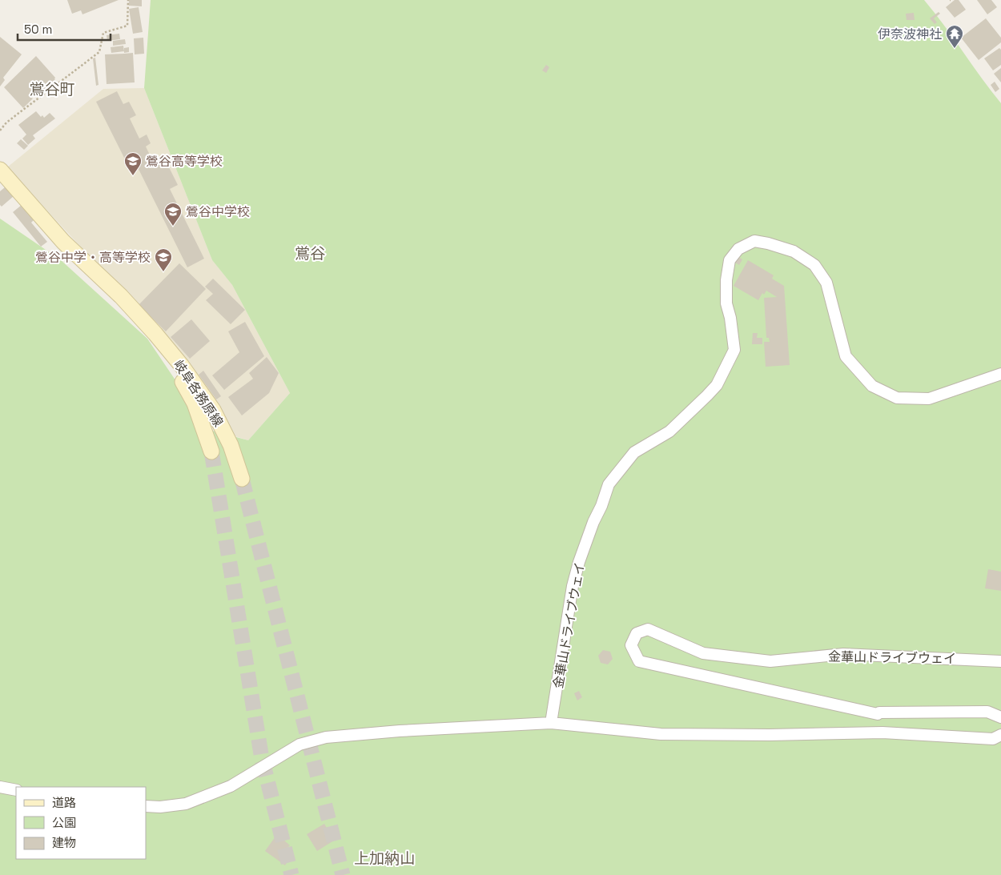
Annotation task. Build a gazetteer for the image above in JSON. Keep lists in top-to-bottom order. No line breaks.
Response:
{"streets":{"main road":["岐阜各務原線"],"street":["金華山ドライブウェイ"]},"districts":["鴬谷町","鴬谷","上加納山"],"places":{"temple":["伊奈波神社"],"school or university":["鶯谷高等学校","鶯谷中学校","鶯谷中学・高等学校"]},"legend":["道路","公園","建物"],"scale_bar":"50 m"}
